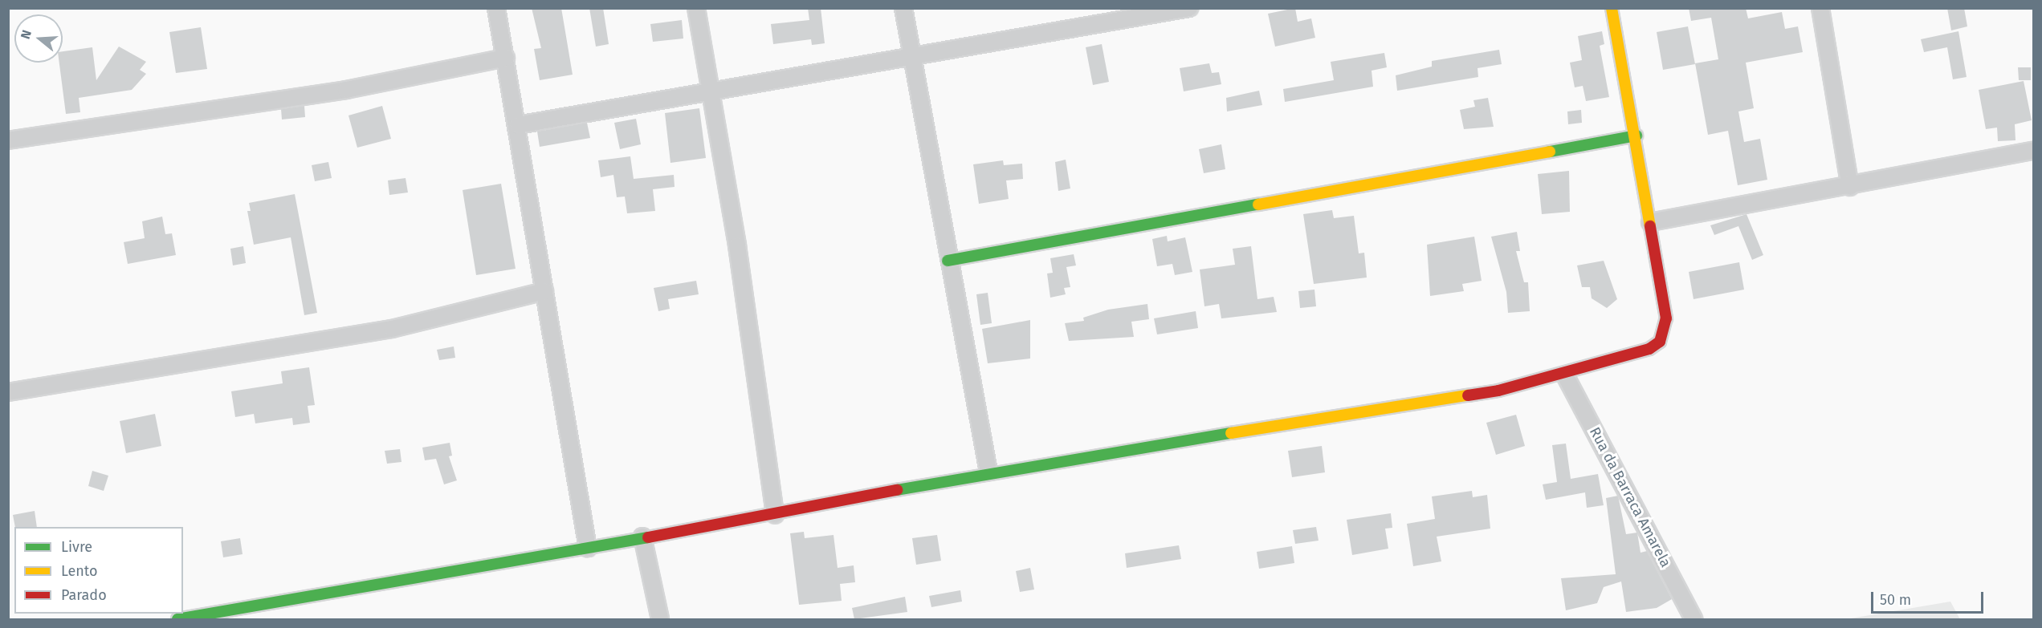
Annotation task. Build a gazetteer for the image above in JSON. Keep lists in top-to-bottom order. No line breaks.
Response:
{"streets":{"street":["Rua da Barraca Amarela"]},"legend":["Livre","Lento","Parado"],"scale_bar":"50 m","north":"left"}
